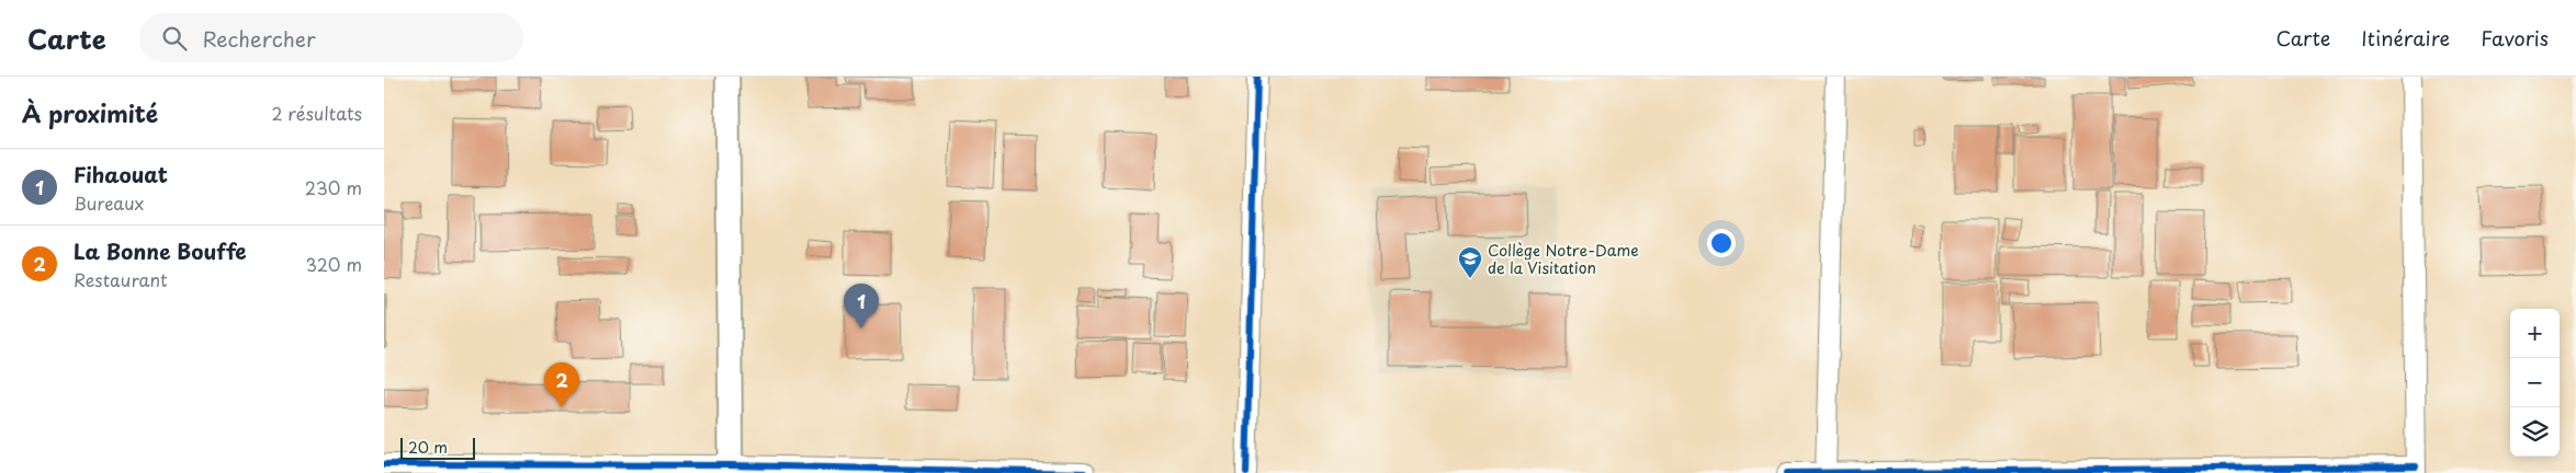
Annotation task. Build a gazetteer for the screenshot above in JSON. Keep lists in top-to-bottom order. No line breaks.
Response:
{"places":{"school or university":["Collège Notre-Dame de la Visitation"]},"scale_bar":"20 m","page":{"header":"Carte","search":"Rechercher","nav":["Carte","Itinéraire","Favoris"],"heading":["À proximité","2 résultats"],"list":[{"mark":"1","name":"Fihaouat","note":"Bureaux","value":"230 m"},{"mark":"2","name":"La Bonne Bouffe","note":"Restaurant","value":"320 m"}],"pins":["1","2"],"map_buttons":["+","−"],"scale":"20 m"}}
